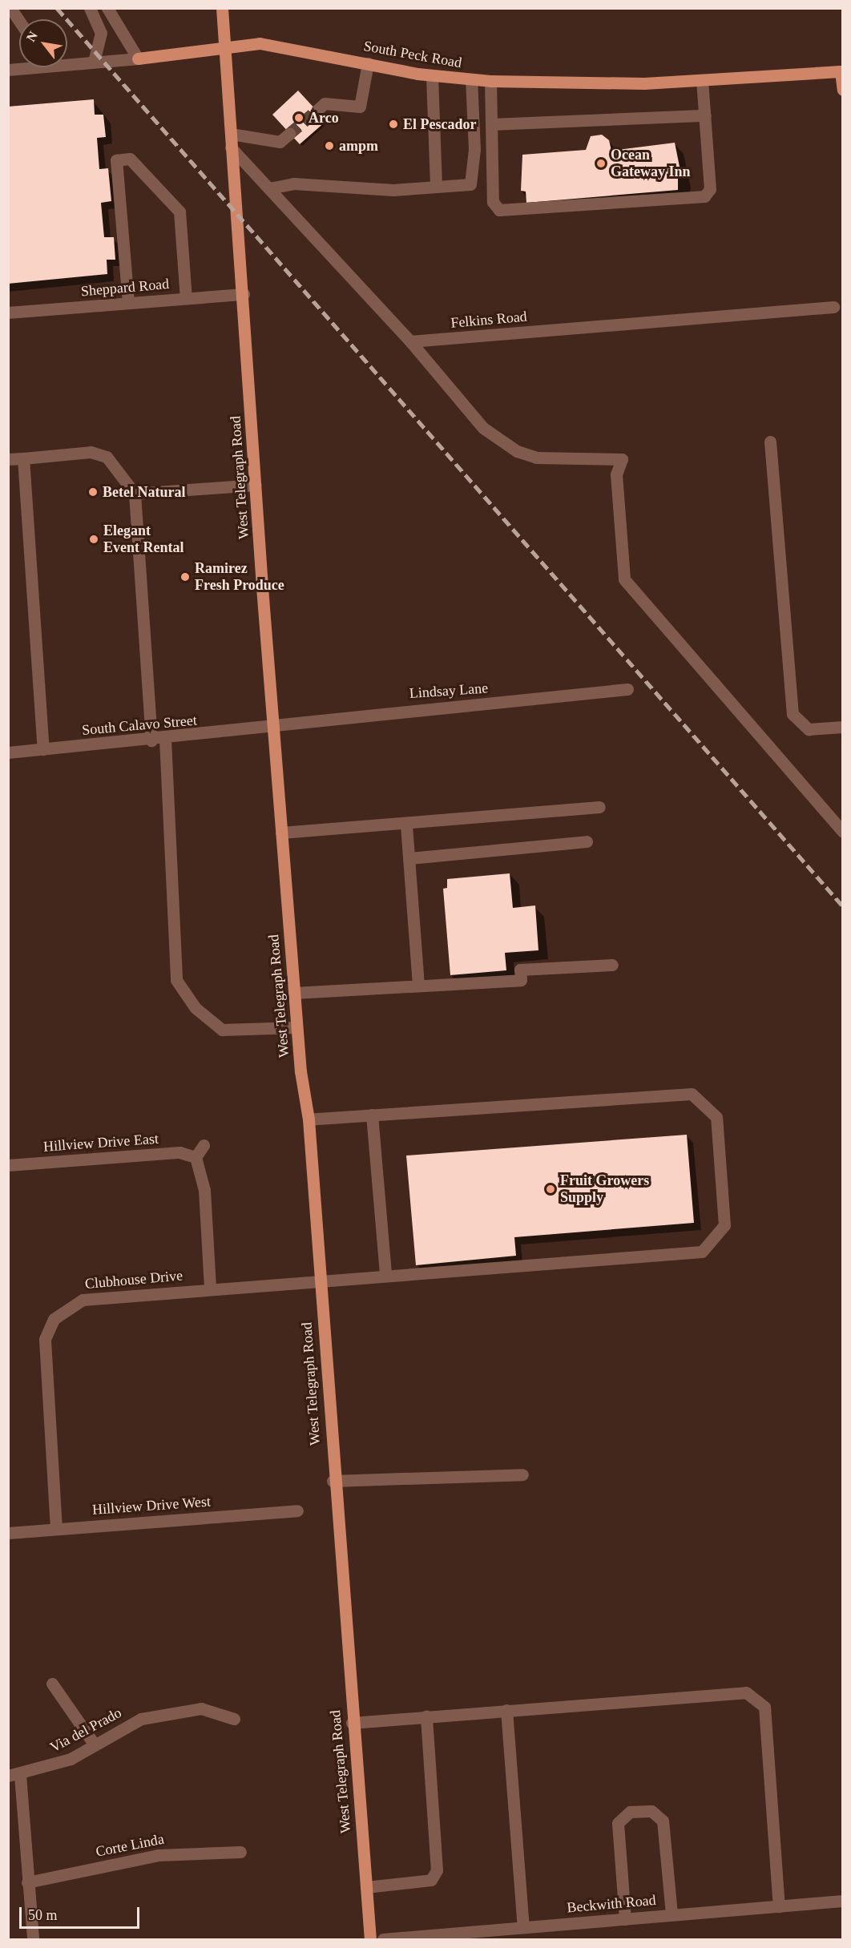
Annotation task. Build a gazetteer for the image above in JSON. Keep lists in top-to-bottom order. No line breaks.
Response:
{"streets":{"main road":["South Peck Road","West Telegraph Road"],"street":["Sheppard Road","Felkins Road","Lindsay Lane","South Calavo Street","Hillview Drive East","Clubhouse Drive","Hillview Drive West","Via del Prado","Corte Linda","Beckwith Road"]},"crossings":[["South Peck Road","West Telegraph Road"],["Sheppard Road","West Telegraph Road"],["West Telegraph Road","Lindsay Lane"],["West Telegraph Road","South Calavo Street"],["West Telegraph Road","Clubhouse Drive"],["Lindsay Lane","South Calavo Street"],["Clubhouse Drive","Hillview Drive West"]],"places":["Arco","El Pescador","ampm","Ocean Gateway Inn","Betel Natural","Elegant Event Rental","Ramirez Fresh Produce","Fruit Growers Supply"],"scale_bar":"50 m","north":"top left"}
